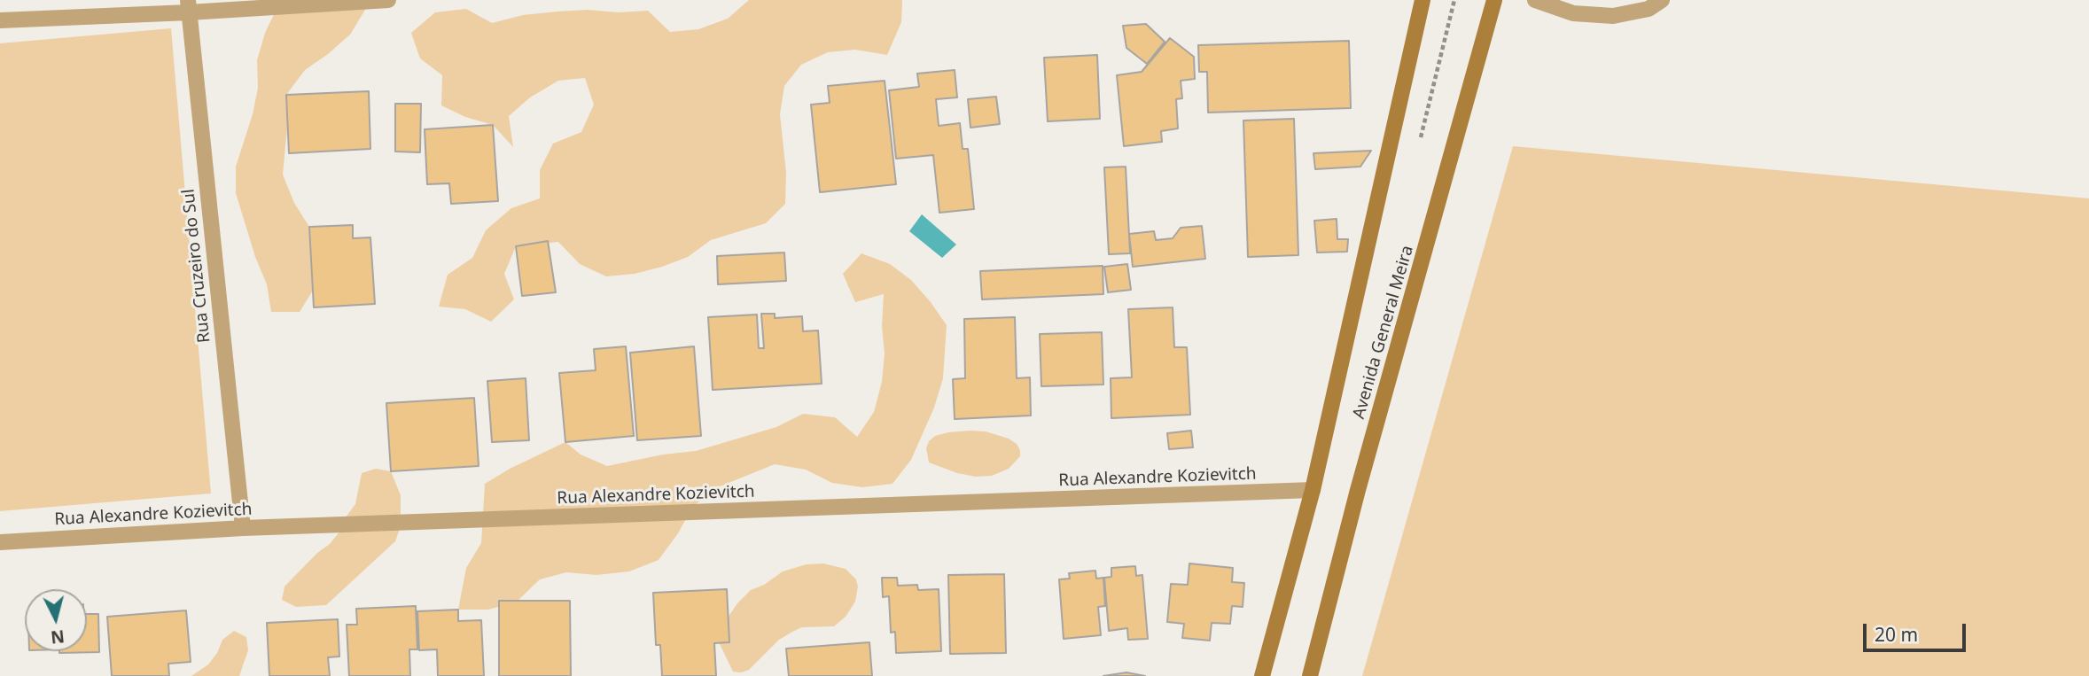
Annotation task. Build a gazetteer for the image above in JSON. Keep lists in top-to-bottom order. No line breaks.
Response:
{"streets":{"main road":["Avenida General Meira"],"street":["Rua Cruzeiro do Sul","Rua Alexandre Kozievitch"]},"crossings":[["Rua Cruzeiro do Sul","Rua Alexandre Kozievitch"],["Avenida General Meira","Rua Alexandre Kozievitch"]],"scale_bar":"20 m","north":"bottom"}
